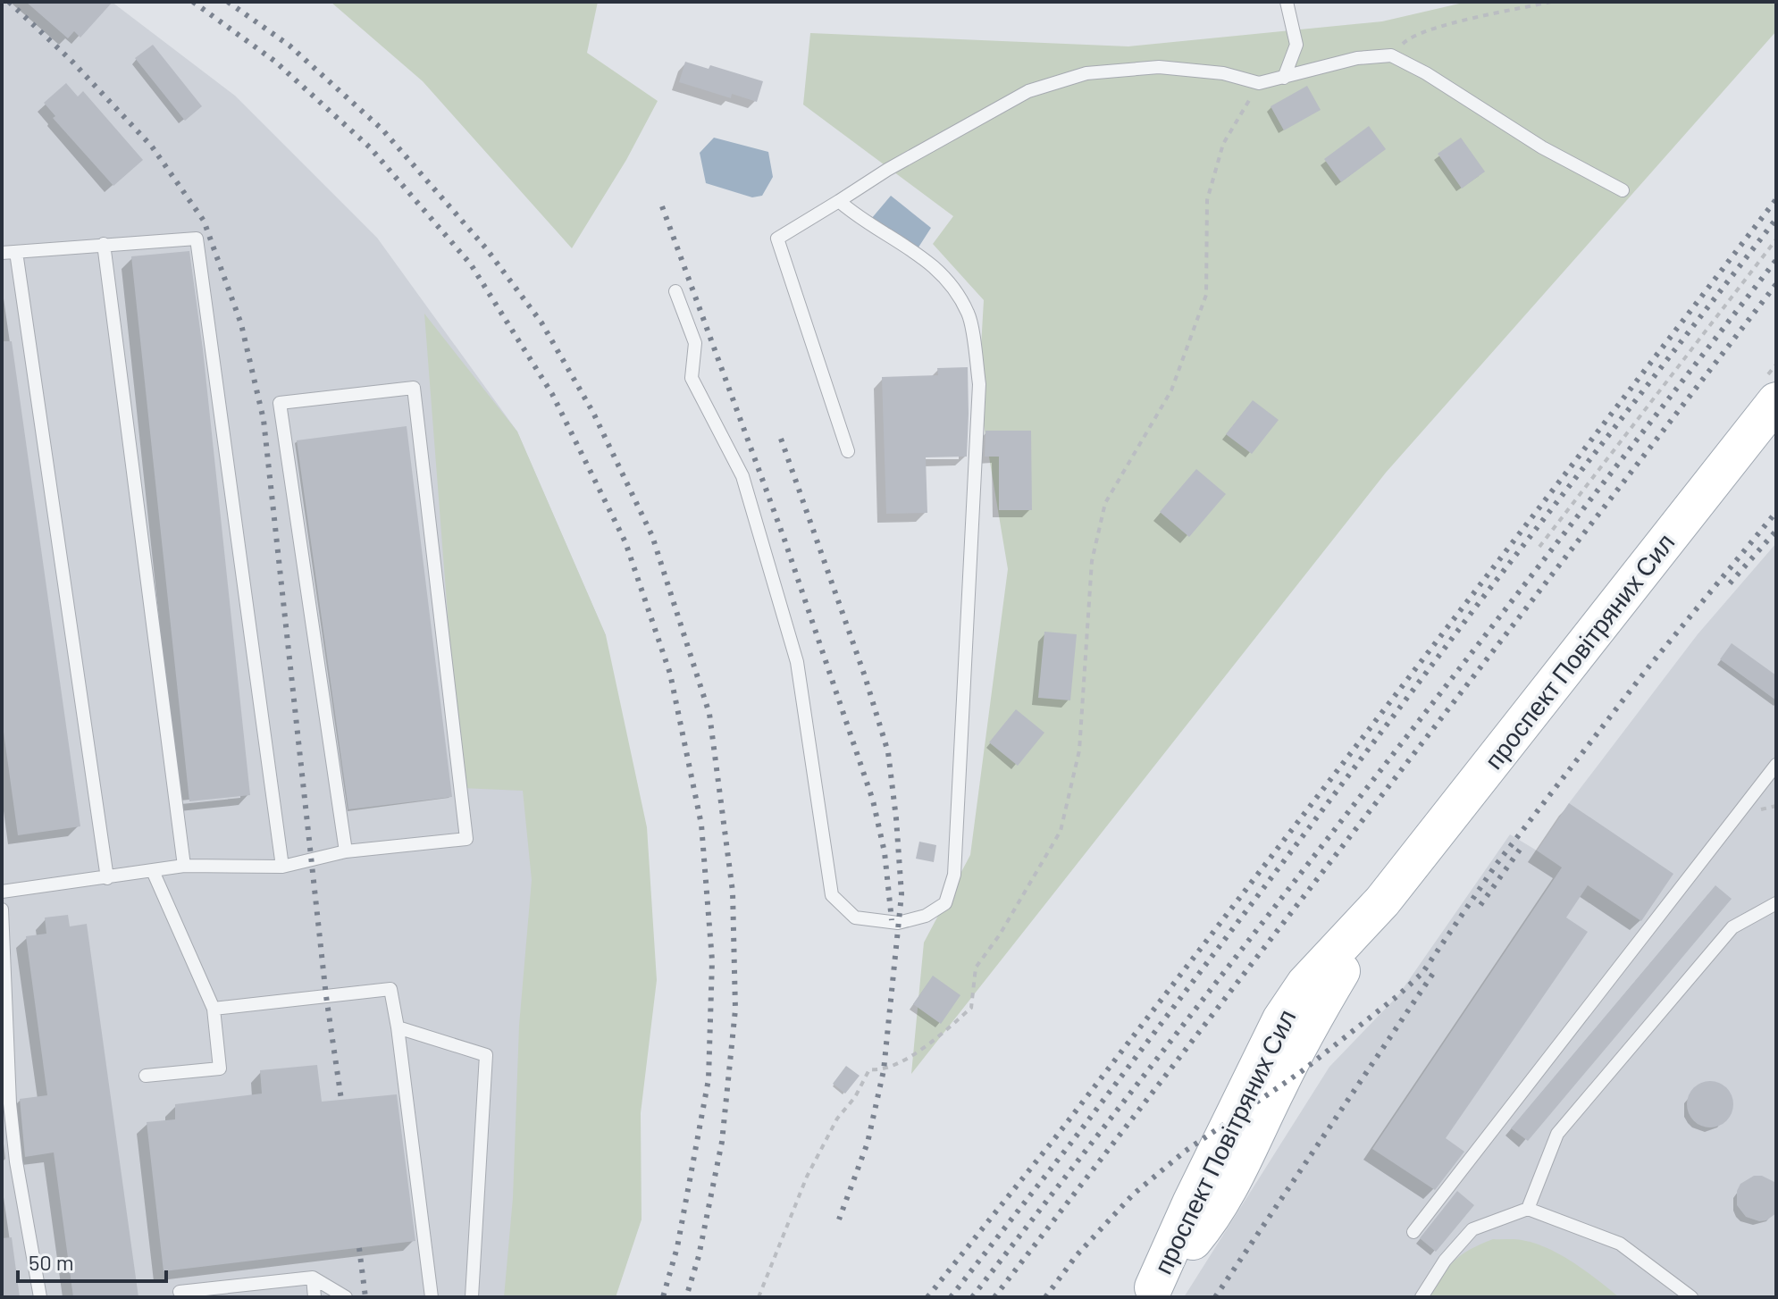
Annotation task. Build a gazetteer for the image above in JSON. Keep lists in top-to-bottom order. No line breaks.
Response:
{"streets":{"main road":["проспект Повітряних Сил"]},"scale_bar":"50 m"}
